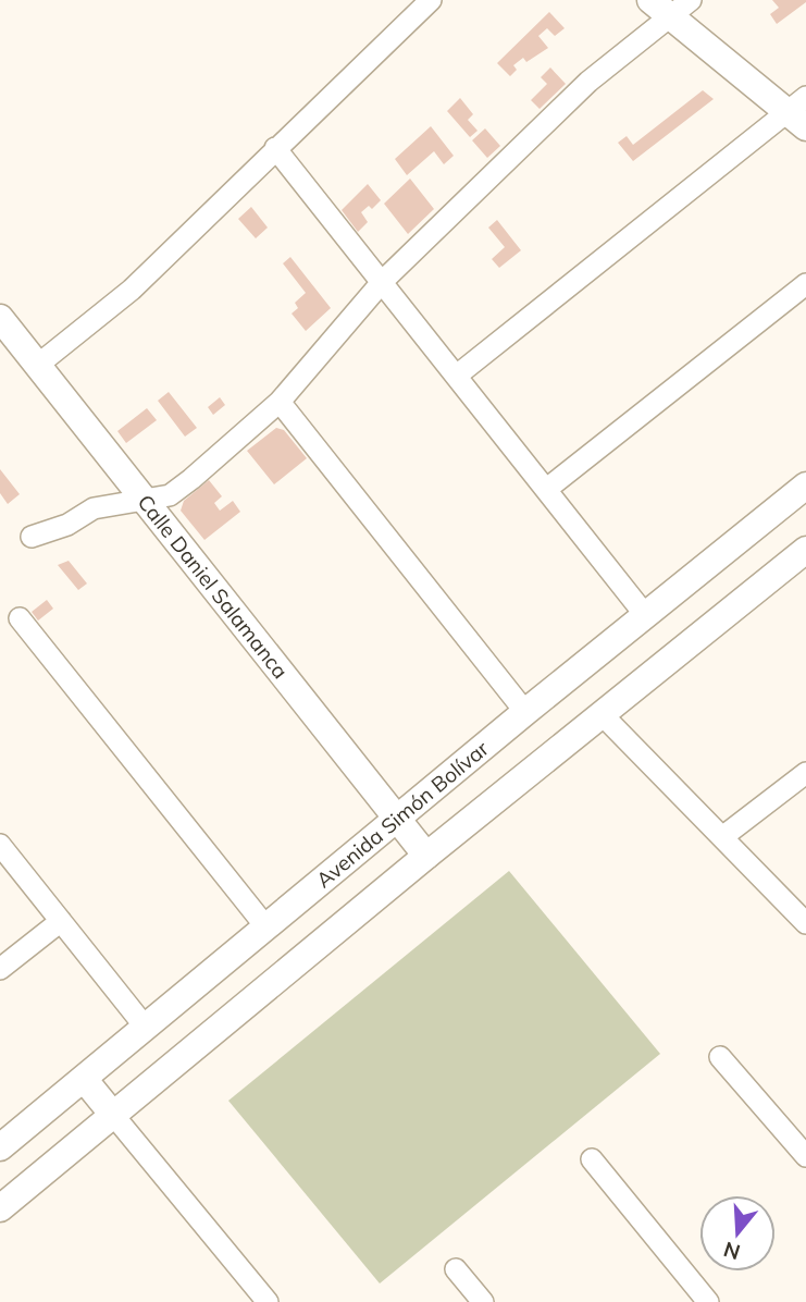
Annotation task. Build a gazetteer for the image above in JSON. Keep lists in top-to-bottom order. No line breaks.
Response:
{"streets":{"street":["Calle Daniel Salamanca","Avenida Simón Bolívar"]},"crossings":[["Calle Daniel Salamanca","Avenida Simón Bolívar"]],"north":"bottom"}
